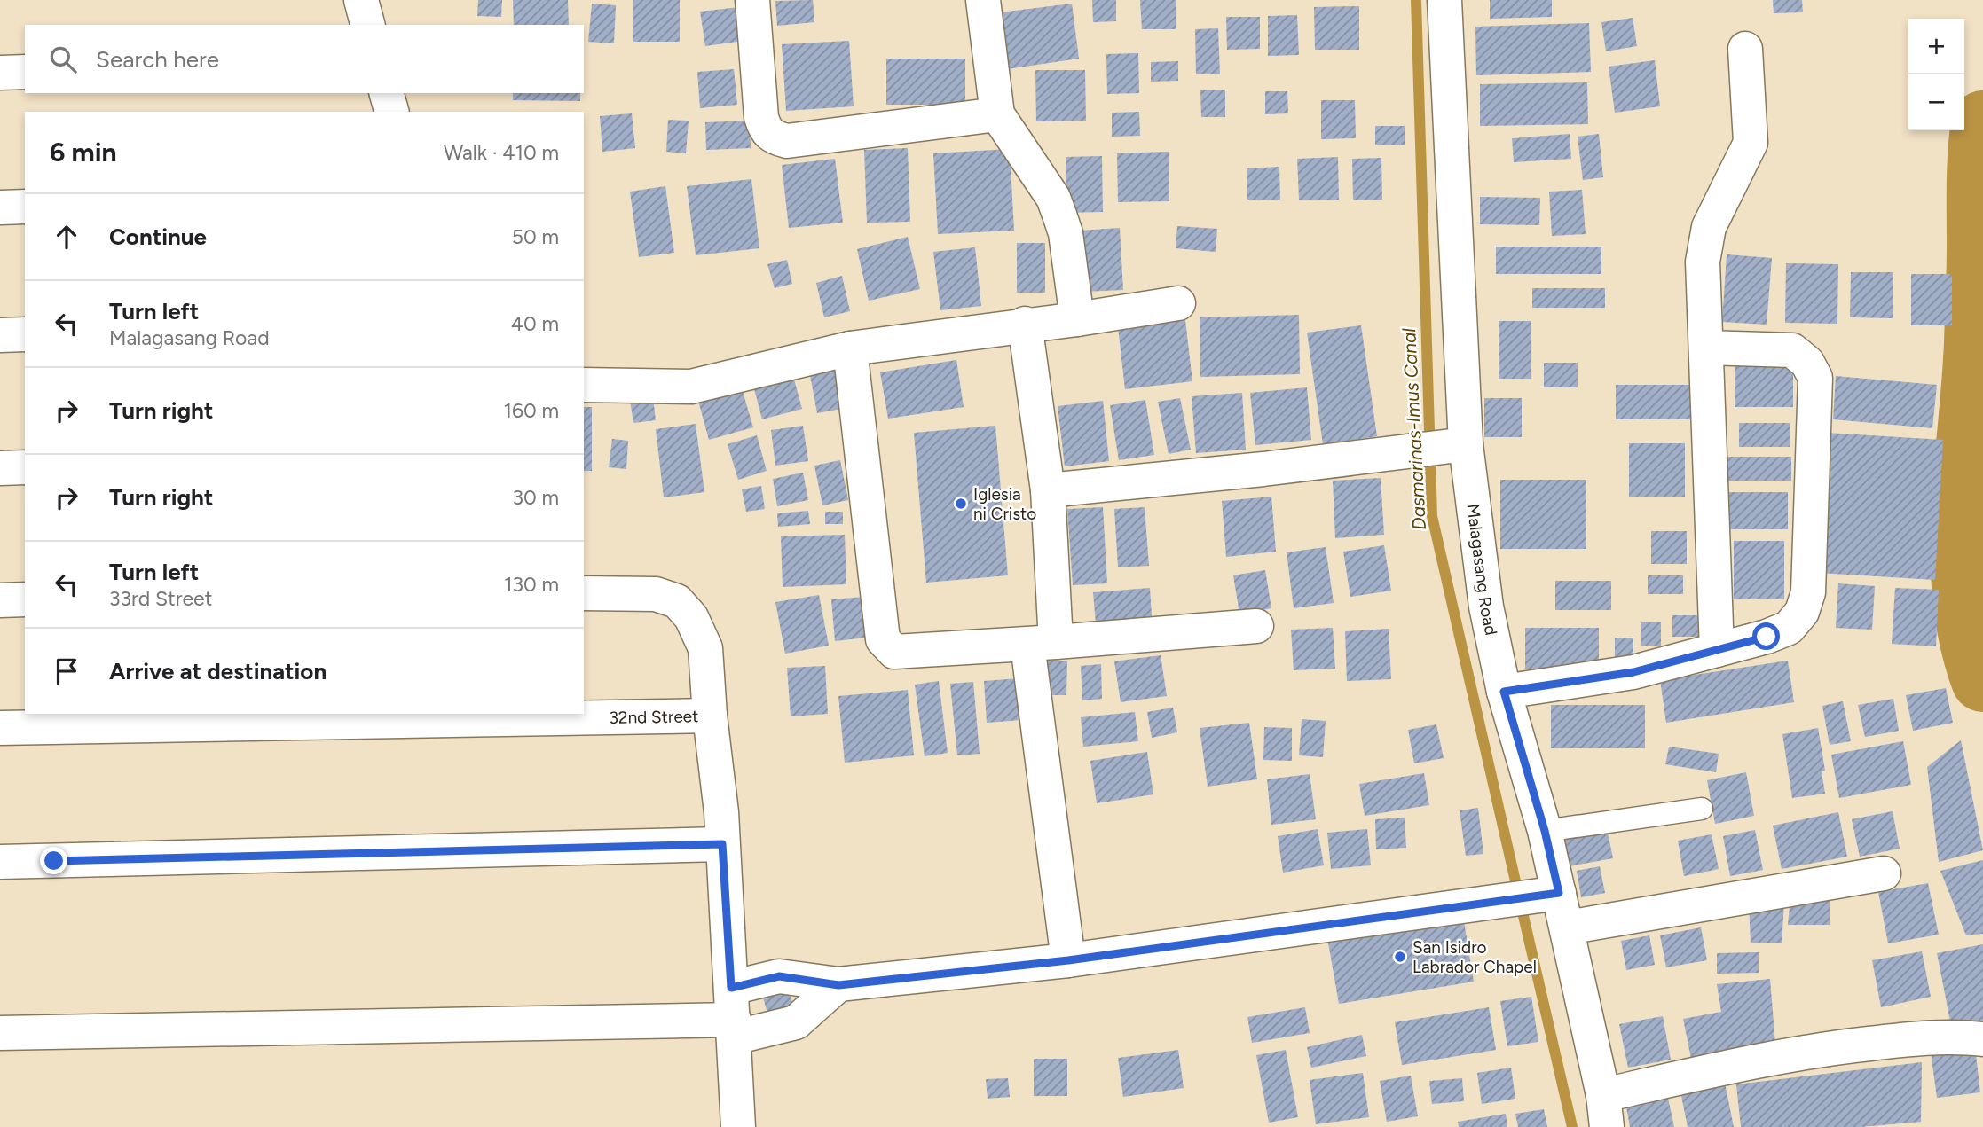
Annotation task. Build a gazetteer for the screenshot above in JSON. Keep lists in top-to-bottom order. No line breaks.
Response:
{"streets":{"street":["Malagasang Road","32nd Street"]},"water":["Dasmarinas-Imus Canal"],"places":["Iglesia ni Cristo","San Isidro Labrador Chapel"],"page":{"map_buttons":["+","−"],"search":"Search here","heading":["6 min","Walk · 410 m"],"list":[["Continue","50 m"],["Turn left","Malagasang Road","40 m"],["Turn right","160 m"],["Turn right","30 m"],["Turn left","33rd Street","130 m"],"Arrive at destination"]}}
